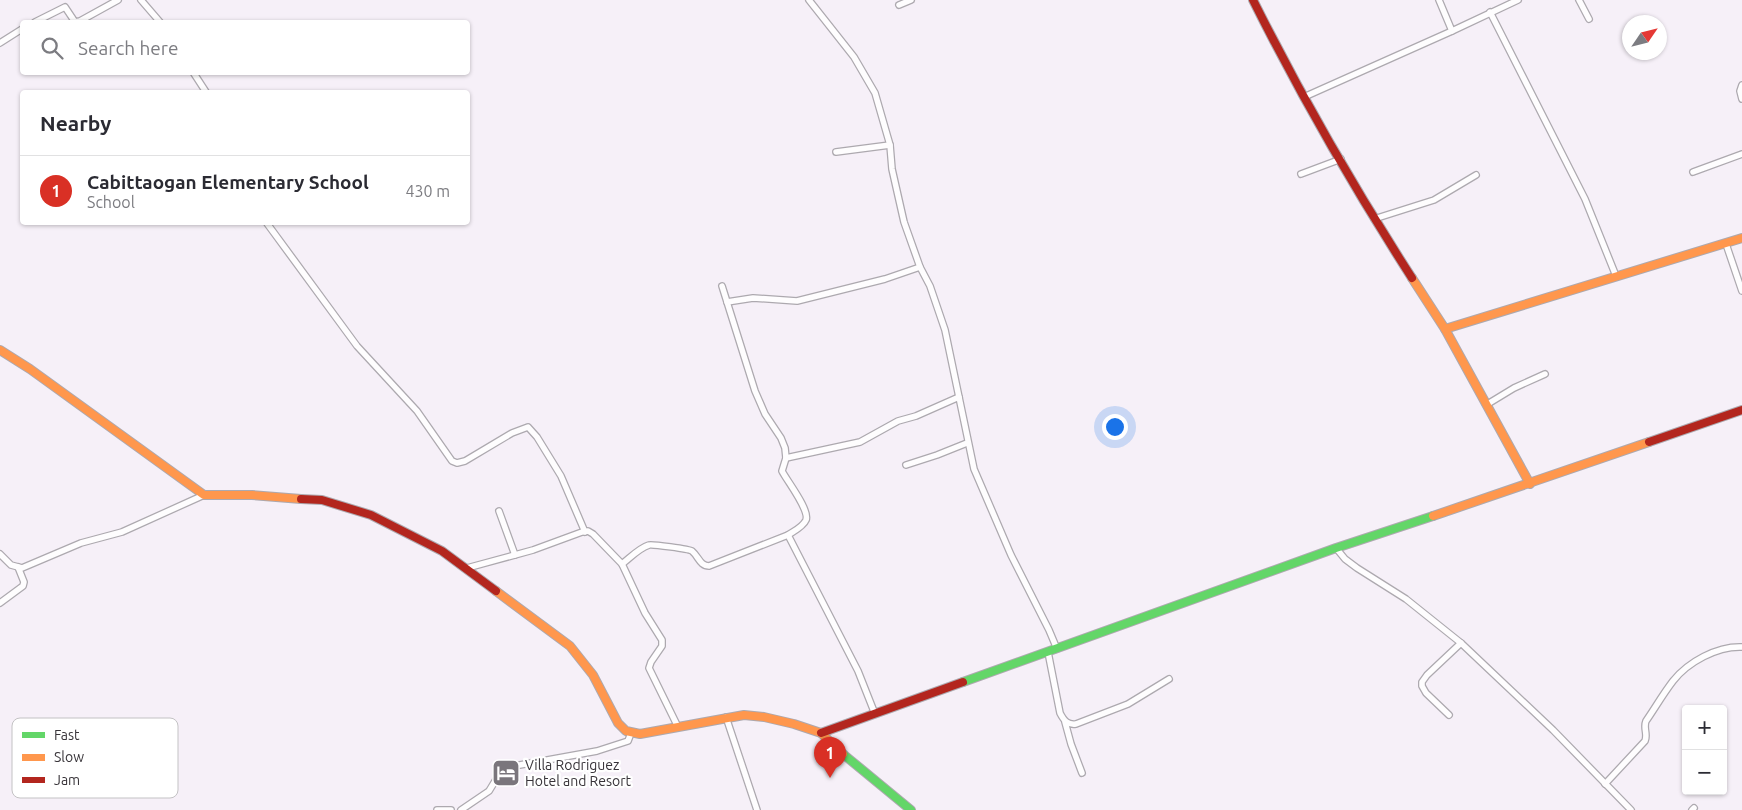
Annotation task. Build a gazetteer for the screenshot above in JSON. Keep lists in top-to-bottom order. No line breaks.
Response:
{"places":{"hotel":["Villa Rodriguez Hotel and Resort"]},"legend":["Fast","Slow","Jam"],"north":"top right","page":{"search":"Search here","heading":"Nearby","list":[{"mark":"1","name":"Cabittaogan Elementary School","note":"School","value":"430 m"}],"map_buttons":["+","−"],"pins":"1"}}
